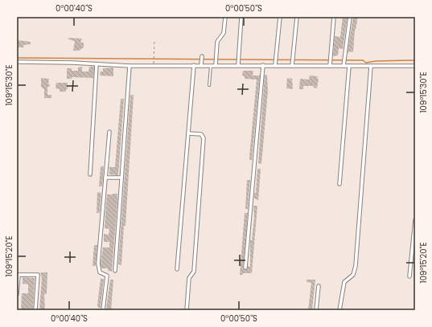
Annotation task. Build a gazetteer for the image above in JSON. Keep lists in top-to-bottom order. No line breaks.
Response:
{"coordinates":["0°00'40\"S","0°00'50\"S","109°15'30\"E","109°15'20\"E"]}
